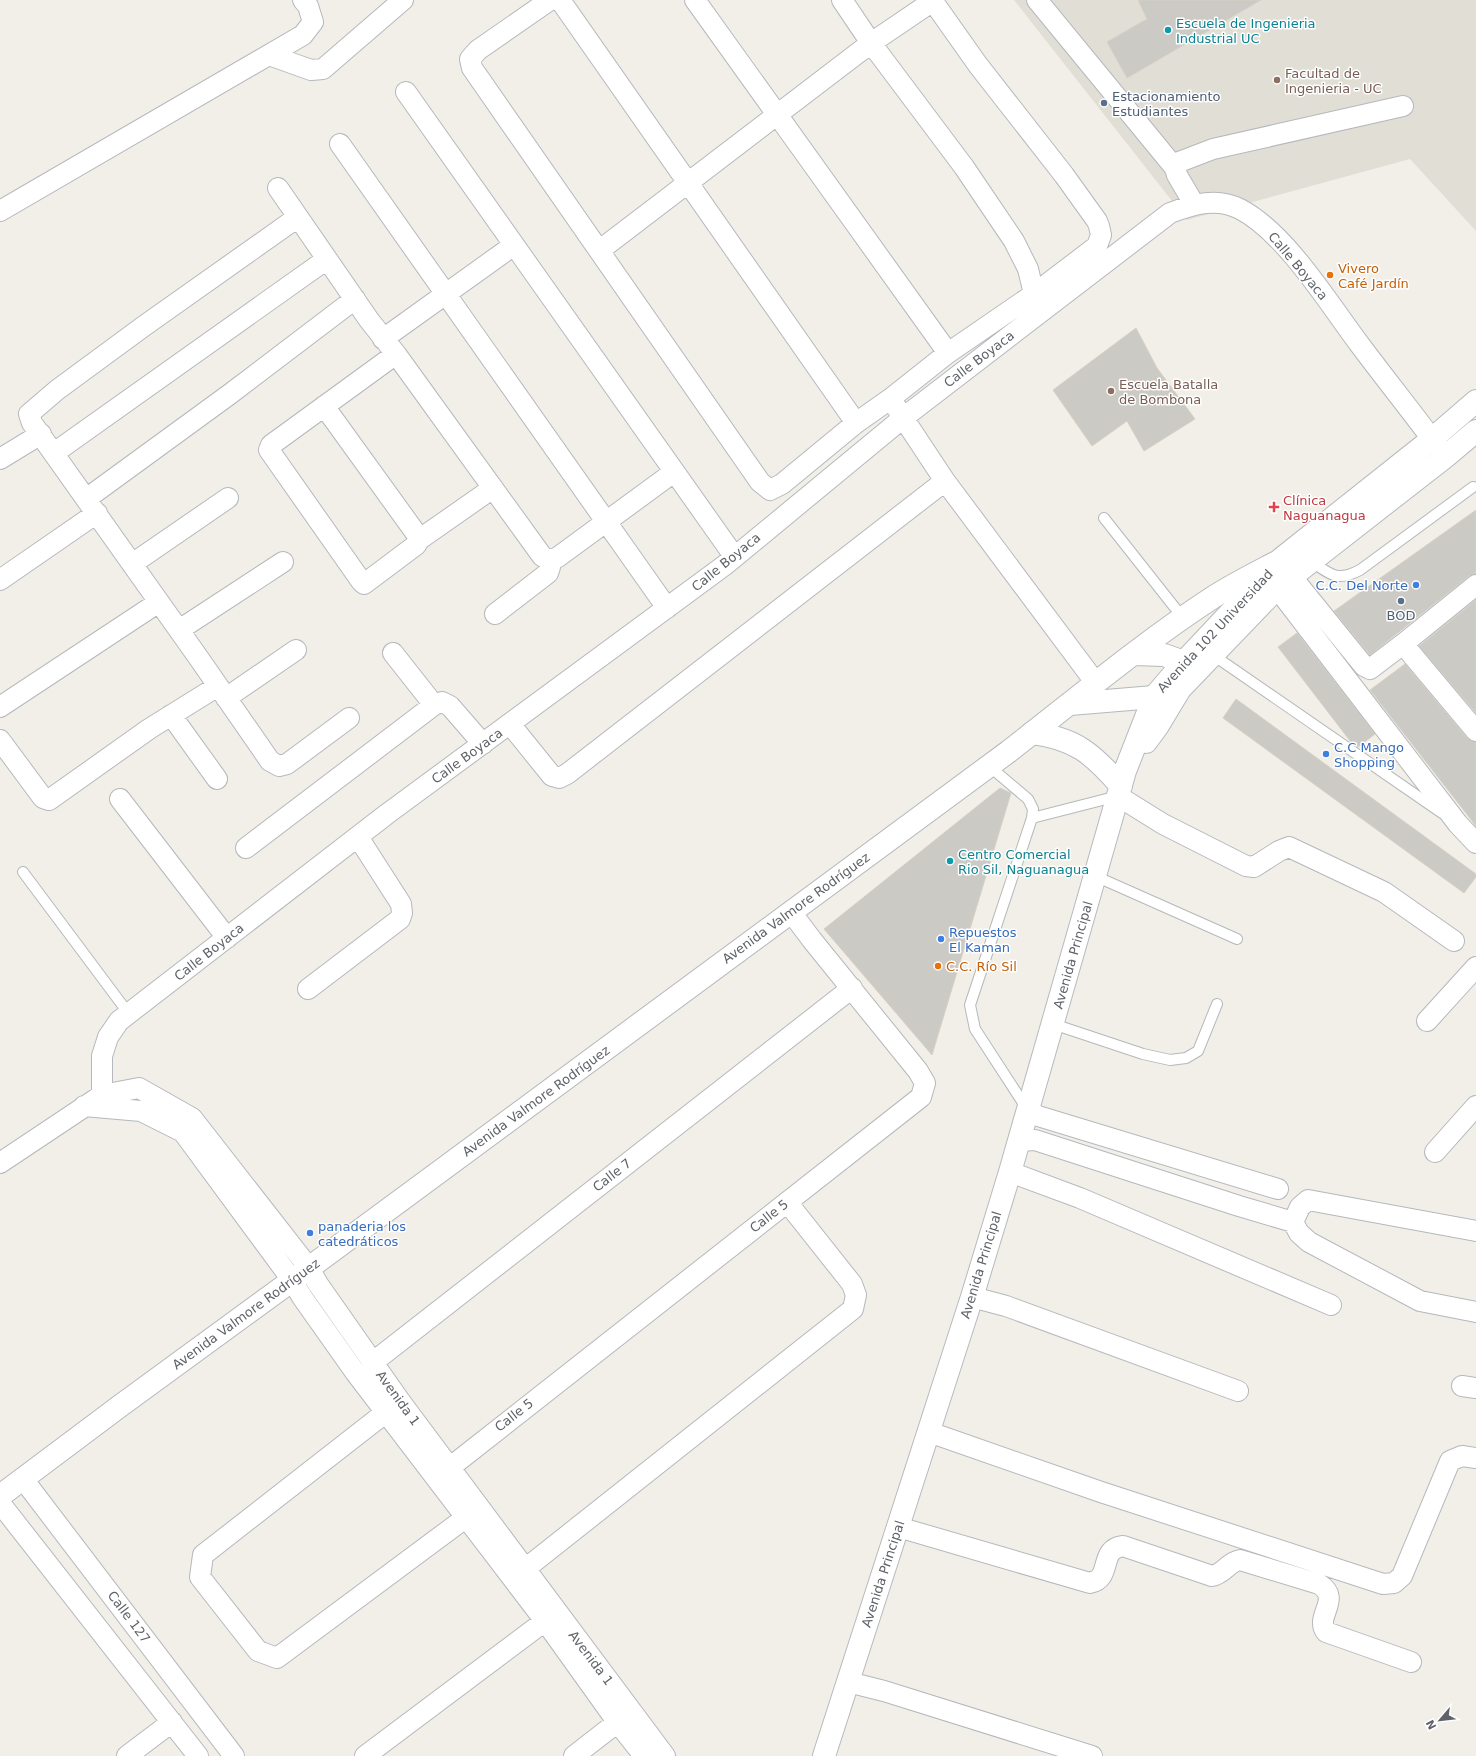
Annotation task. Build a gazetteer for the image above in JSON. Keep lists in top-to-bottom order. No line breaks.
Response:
{"streets":{"main road":["Avenida 102 Universidad","Avenida Valmore Rodríguez","Avenida Principal"],"street":["Calle Boyaca","Calle 7","Calle 5","Avenida 1","Calle 127"]},"crossings":[["Calle Boyaca","Avenida 102 Universidad"],["Calle Boyaca","Avenida 1"],["Avenida 102 Universidad","Avenida Valmore Rodríguez"],["Avenida 102 Universidad","Avenida Principal"],["Avenida Valmore Rodríguez","Calle 5"],["Avenida Valmore Rodríguez","Avenida 1"],["Avenida Valmore Rodríguez","Calle 127"],["Calle 7","Calle 5"],["Calle 7","Avenida 1"],["Calle 5","Avenida 1"]],"places":{"other":["Escuela de Ingenieria Industrial UC","Facultad de Ingenieria - UC","Estacionamiento Estudiantes","Vivero Café Jardín","Escuela Batalla de Bombona","C.C. Del Norte","BOD","C.C Mango Shopping","Centro Comercial Rio Sil, Naguanagua","Repuestos El Kaman","C.C. Río Sil","panaderia los catedráticos"],"health":["Clínica Naguanagua"]},"north":"bottom left"}
